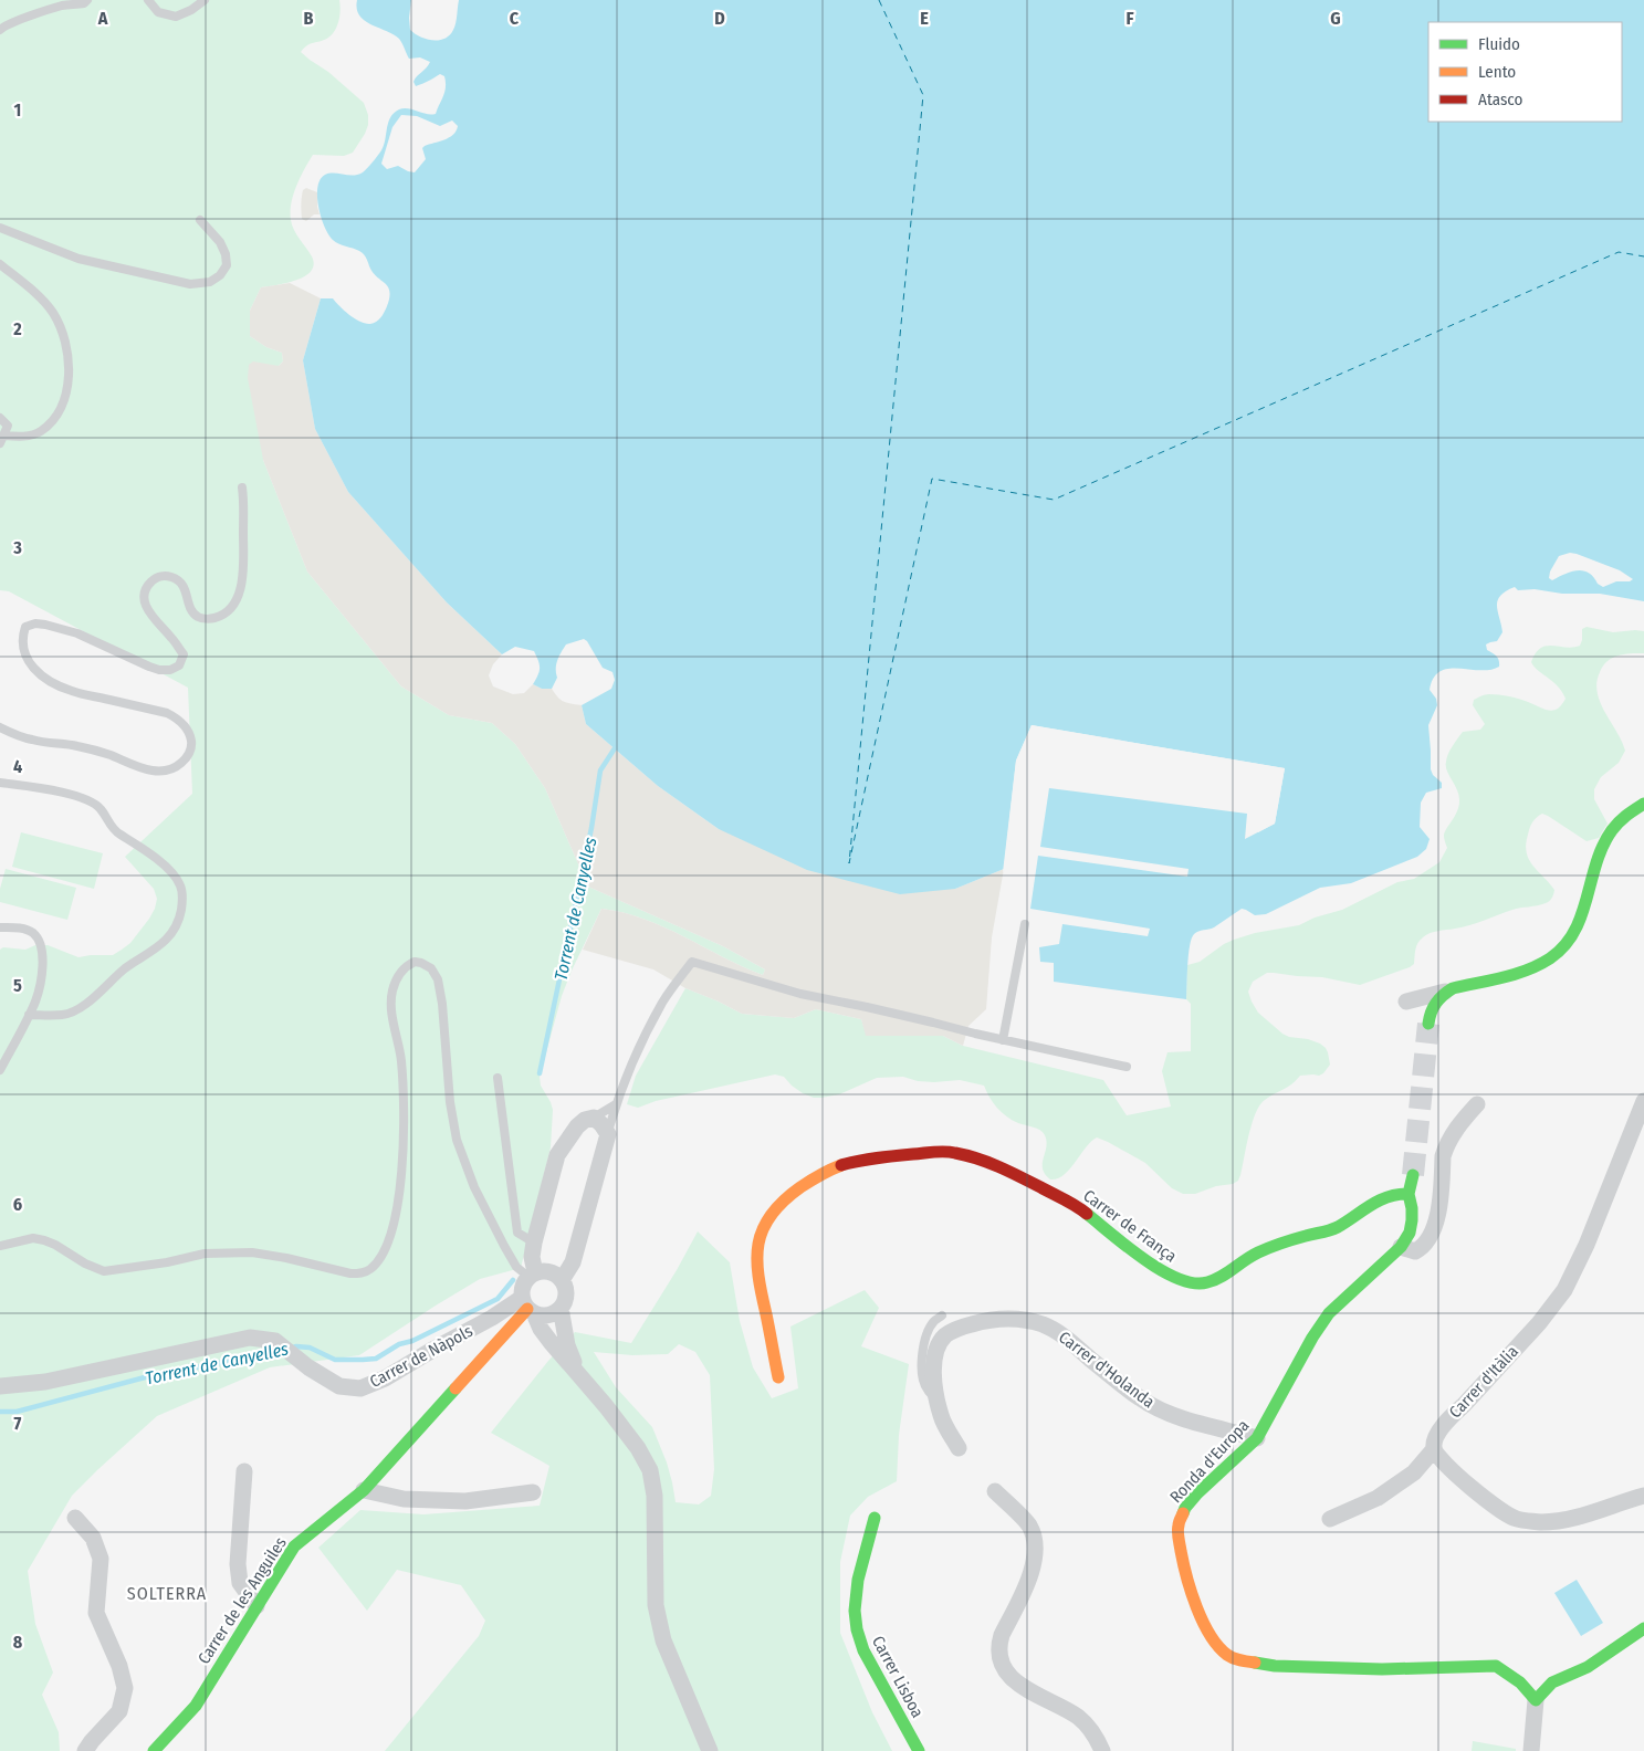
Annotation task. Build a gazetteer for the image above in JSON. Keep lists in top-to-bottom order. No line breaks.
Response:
{"streets":{"street":["Carrer de França","Carrer de Nàpols","Carrer d'Holanda","Carrer d'Itàlia","Ronda d'Europa","Carrer de les Anguiles","Carrer Lisboa"]},"crossings":[["Carrer de França","Ronda d'Europa"],["Carrer de Nàpols","Carrer de les Anguiles"],["Carrer d'Holanda","Ronda d'Europa"]],"districts":["SOLTERRA"],"water":["Torrent de Canyelles"],"legend":["Fluido","Lento","Atasco"],"grid":{"columns":["A","B","C","D","E","F","G"],"rows":["1","2","3","4","5","6","7","8"]}}
